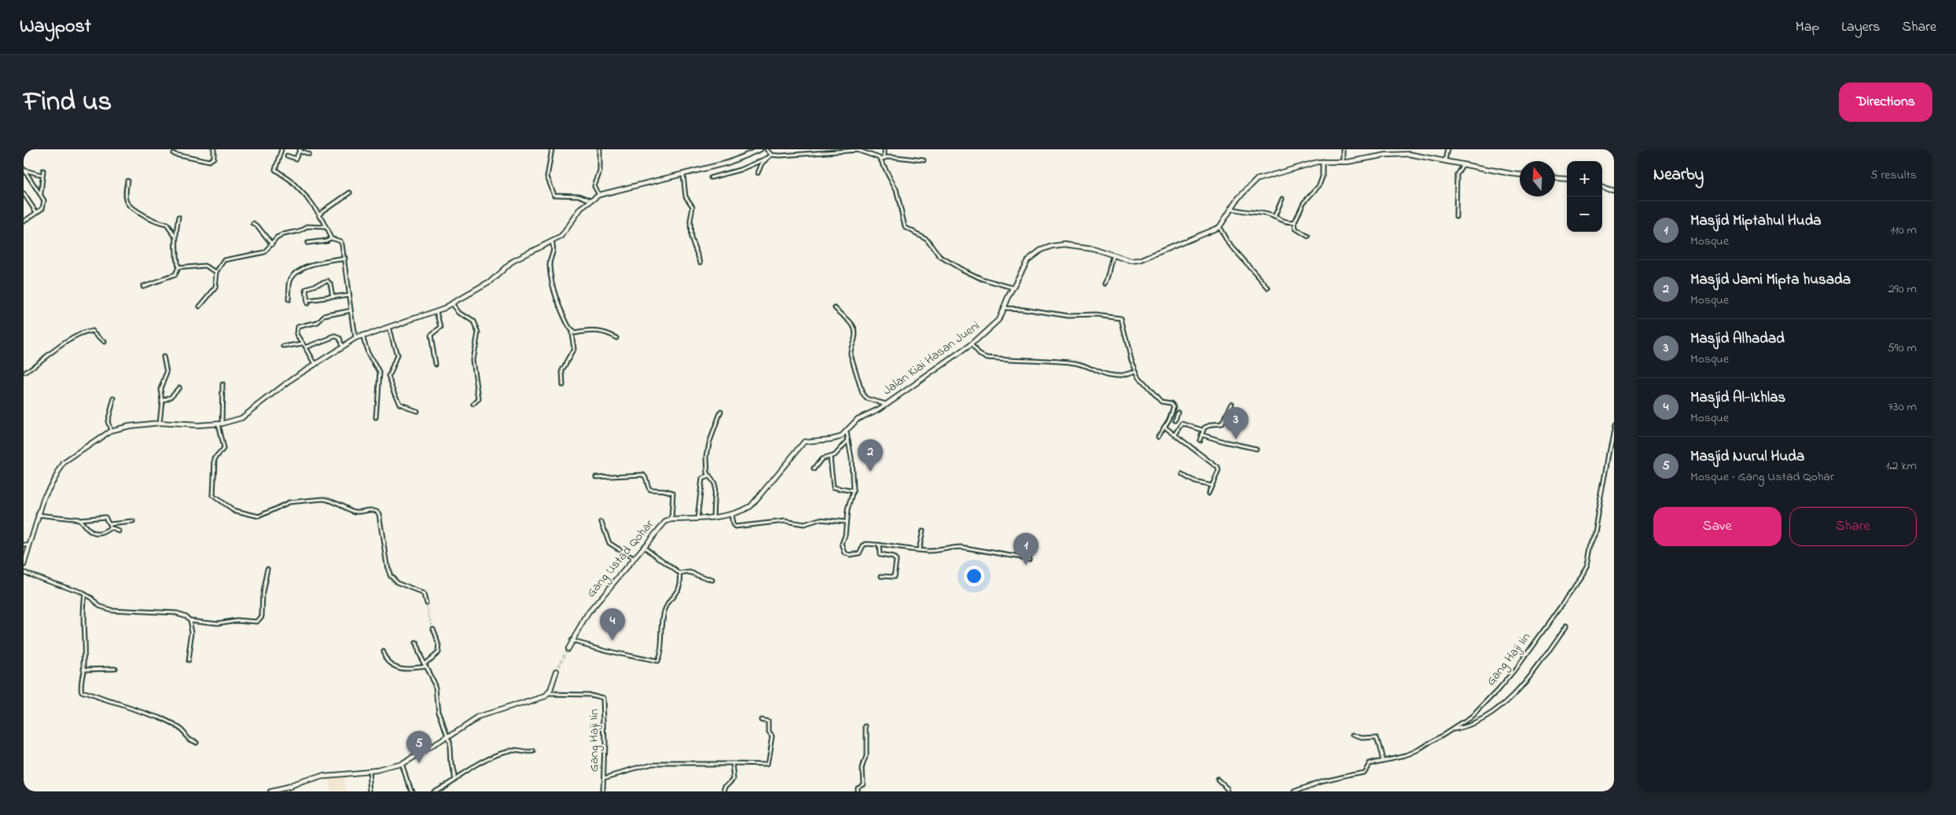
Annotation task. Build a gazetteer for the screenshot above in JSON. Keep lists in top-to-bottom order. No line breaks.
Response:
{"streets":{"street":["Jalan Kiai Hasan Jueni","Gang Ustad Qohar","Gang Haji Iin"]},"crossings":[["Jalan Kiai Hasan Jueni","Gang Ustad Qohar"]],"north":"top","page":{"header":"Waypost","nav":["Map","Layers","Share"],"title":"Find us","buttons":["Directions",["Save","Share"]],"heading":["Nearby","5 results"],"map_buttons":["+","−"],"list":[{"mark":"1","name":"Masjid Miptahul Huda","note":"Mosque","value":"110 m"},{"mark":"2","name":"Masjid Jami Mipta husada","note":"Mosque","value":"290 m"},{"mark":"3","name":"Masjid Alhadad","note":"Mosque","value":"590 m"},{"mark":"4","name":"Masjid Al-Ikhlas","note":"Mosque","value":"730 m"},{"mark":"5","name":"Masjid Nurul Huda","note":"Mosque · Gang Ustad Qohar","value":"1.2 km"}],"pins":["3","2","1","4","5"]}}
